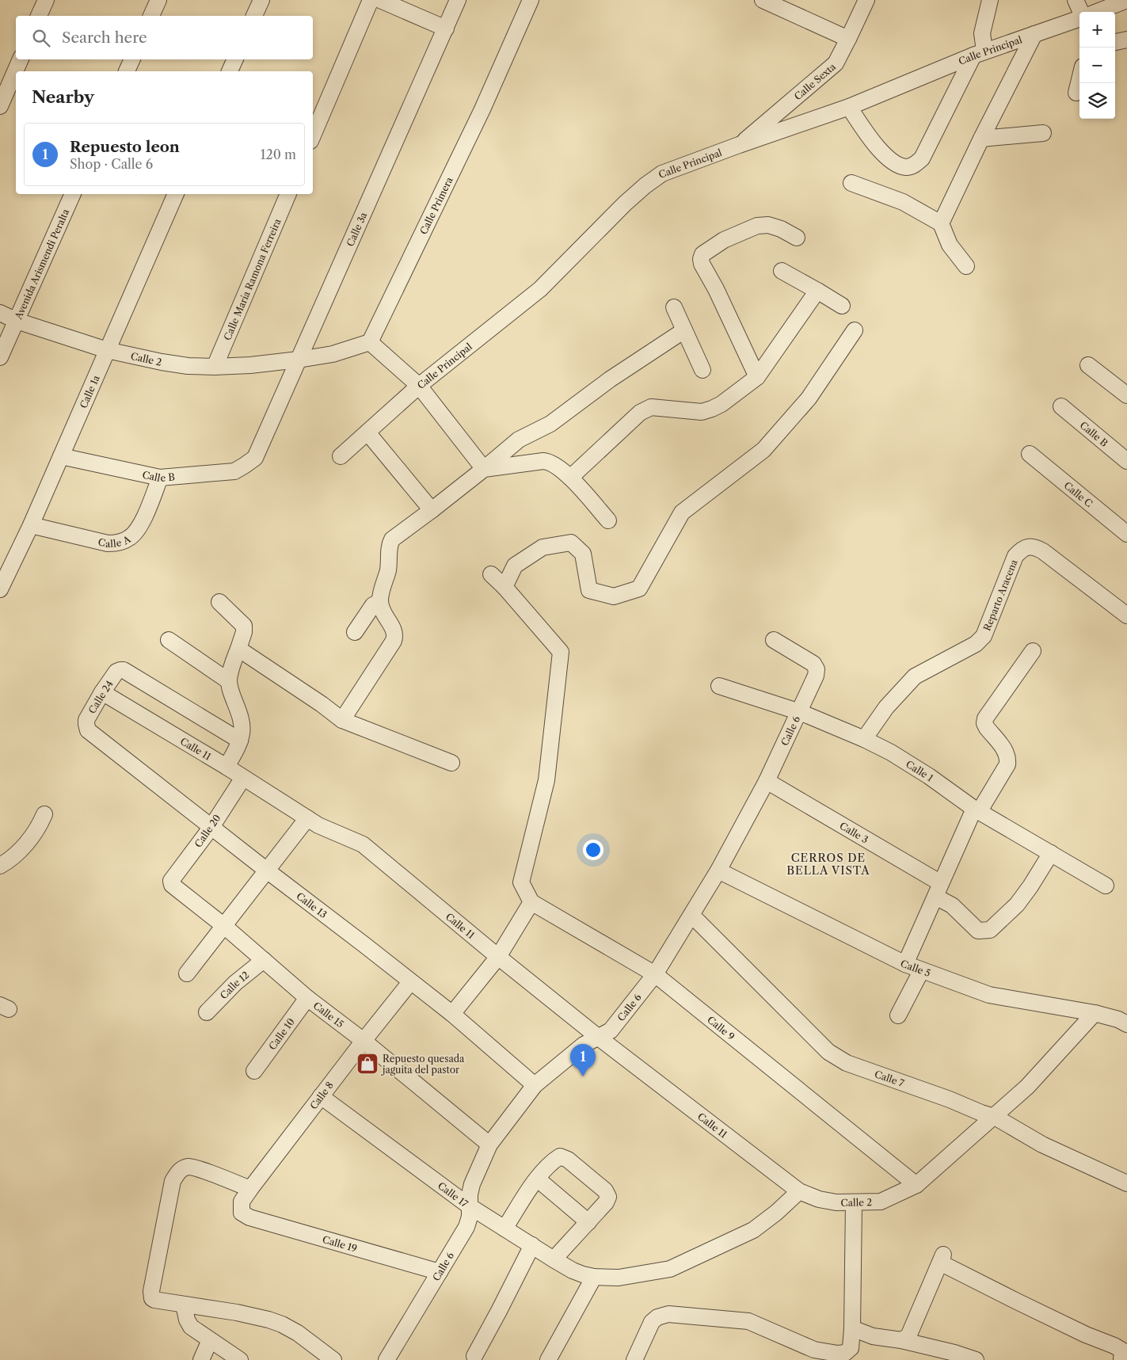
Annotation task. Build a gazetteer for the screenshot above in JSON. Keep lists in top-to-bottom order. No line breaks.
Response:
{"streets":{"street":["Calle Principal","Calle Sexta","Calle Primera","Calle 3a","Avenida Arismendi Peralta","Calle María Ramona Ferreira","Calle 2","Calle 1a","Calle B","Calle C","Calle A","Reparto Aracena","Calle 24","Calle 6","Calle 11","Calle 1","Calle 20","Calle 3","Calle 13","Calle 5","Calle 12","Calle 15","Calle 9","Calle 10","Calle 7","Calle 8","Calle 17","Calle 19"]},"crossings":[["Calle Principal","Calle Sexta"],["Calle Principal","Calle Primera"],["Calle 3a","Calle 2"],["Calle 3a","Calle B"],["Avenida Arismendi Peralta","Calle 2"],["Calle María Ramona Ferreira","Calle 2"],["Calle 2","Calle 1a"],["Calle 2","Calle 11"],["Calle 2","Calle 5"],["Calle 2","Calle 9"],["Calle 2","Calle 7"],["Calle 1a","Calle B"],["Calle 1a","Calle A"],["Calle B","Calle A"],["Reparto Aracena","Calle 1"],["Calle 24","Calle 11"],["Calle 24","Calle 13"],["Calle 6","Calle 11"],["Calle 6","Calle 1"],["Calle 6","Calle 3"],["Calle 6","Calle 13"],["Calle 6","Calle 5"],["Calle 6","Calle 15"],["Calle 6","Calle 9"],["Calle 6","Calle 7"],["Calle 6","Calle 17"],["Calle 6","Calle 19"],["Calle 11","Calle 20"],["Calle 1","Calle 3"],["Calle 20","Calle 13"],["Calle 20","Calle 15"],["Calle 13","Calle 8"],["Calle 12","Calle 15"],["Calle 15","Calle 10"],["Calle 15","Calle 8"],["Calle 8","Calle 17"],["Calle 8","Calle 19"]],"districts":["CERROS DE BELLA VISTA"],"places":{"shop":["Repuesto quesada jaguita del pastor"]},"page":{"map_buttons":["+","−"],"search":"Search here","heading":"Nearby","list":[{"mark":"1","name":"Repuesto leon","note":"Shop · Calle 6","value":"120 m"}],"pins":"1"}}
